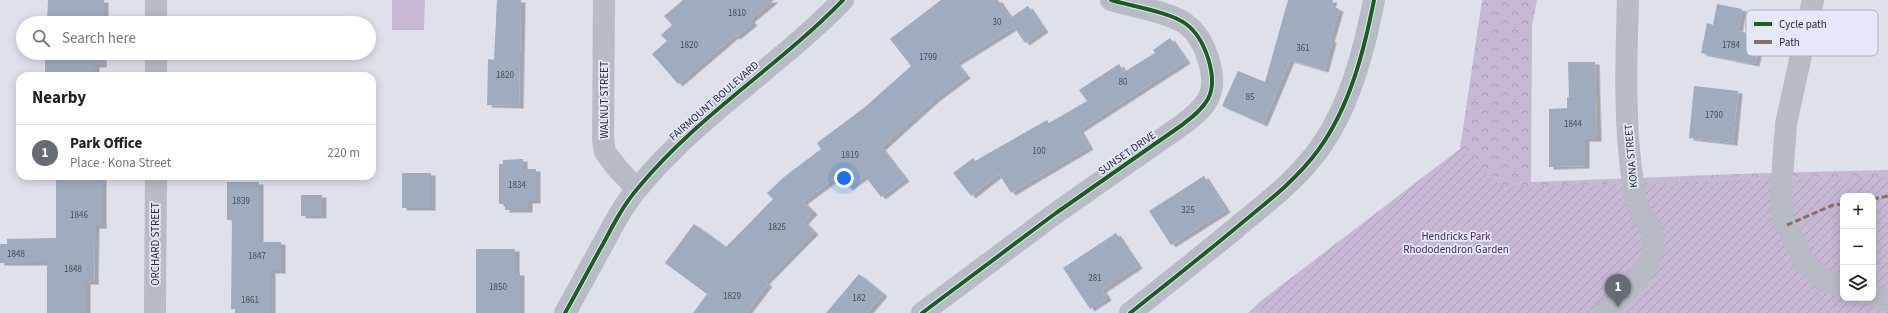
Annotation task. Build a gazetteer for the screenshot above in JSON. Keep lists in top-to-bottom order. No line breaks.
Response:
{"streets":{"street":["WALNUT STREET","FAIRMOUNT BOULEVARD","SUNSET DRIVE","KONA STREET","ORCHARD STREET"]},"crossings":[["WALNUT STREET","FAIRMOUNT BOULEVARD"]],"parks":["Hendricks Park Rhododendron Garden"],"house_numbers":["1810","30","1820","1784","361","1799","1820","80","85","1790","1844","100","1819","1834","1839","325","1846","1825","1848","1847","1848","281","1850","1829","182","1861"],"legend":["Cycle path","Path"],"page":{"search":"Search here","heading":"Nearby","list":[{"mark":"1","name":"Park Office","note":"Place · Kona Street","value":"220 m"}],"map_buttons":["+","−"],"pins":"1"}}
